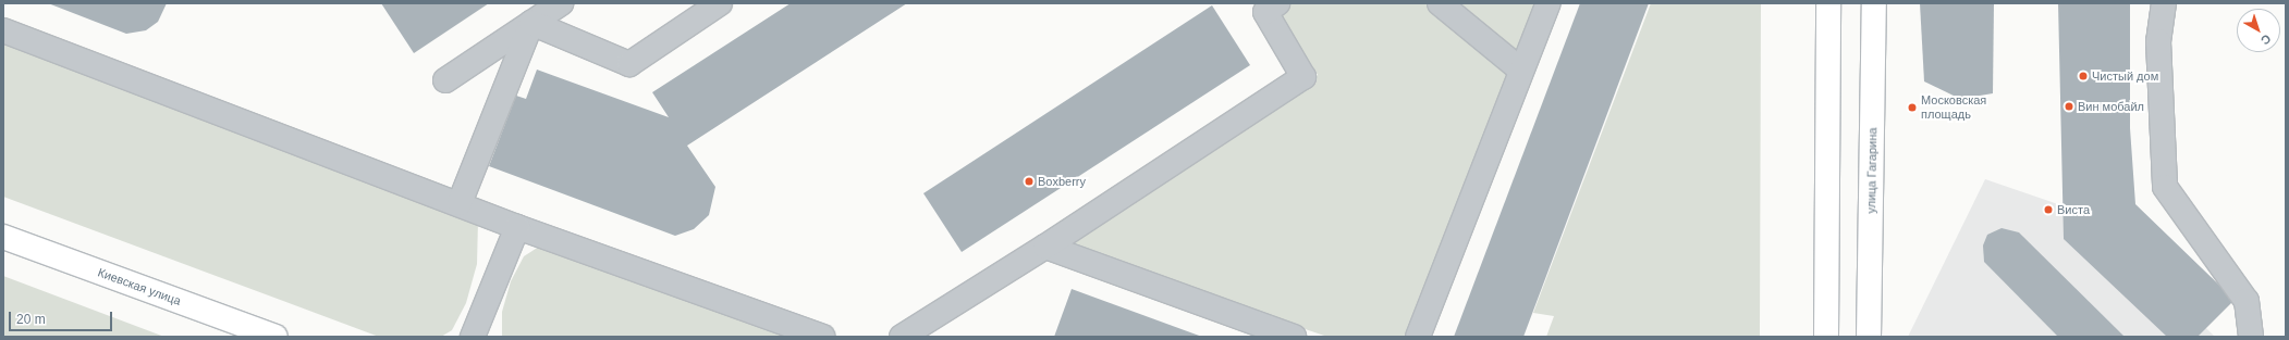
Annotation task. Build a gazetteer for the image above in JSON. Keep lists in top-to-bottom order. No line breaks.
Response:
{"streets":{"main road":["улица Гагарина","Киевская улица"]},"places":["Чистый дом","Вин мобайл","Московская площадь","Boxberry","Виста"],"scale_bar":"20 m","north":"bottom right"}
